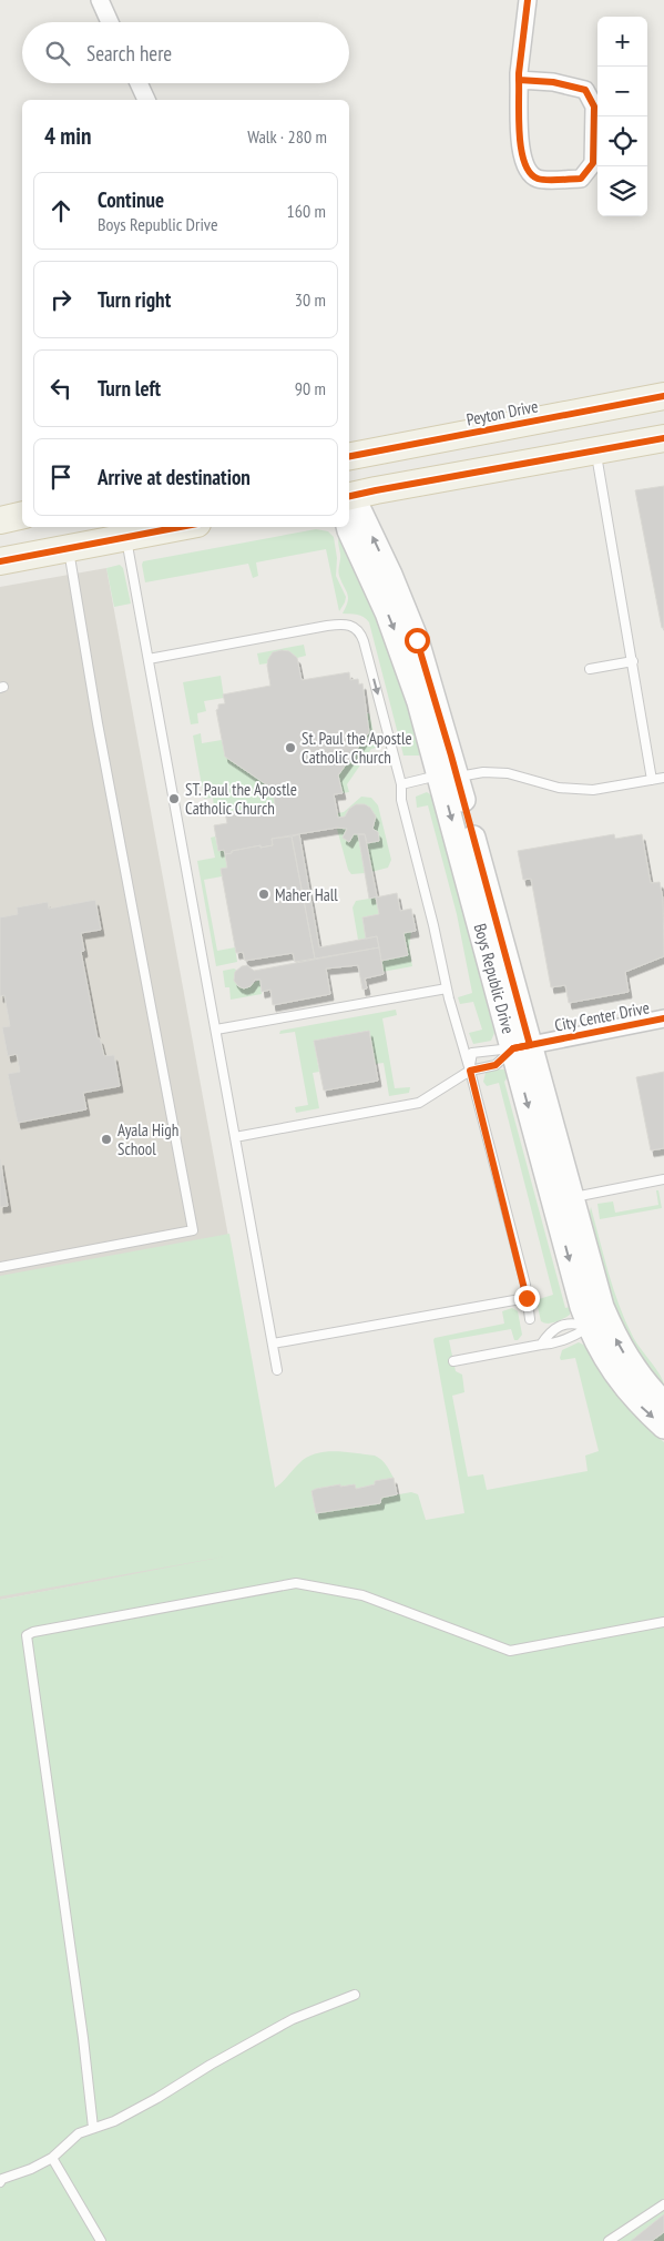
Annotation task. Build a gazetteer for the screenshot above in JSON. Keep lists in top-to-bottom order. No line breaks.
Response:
{"streets":{"main road":["Peyton Drive","Boys Republic Drive"],"street":["City Center Drive"]},"crossings":[["Boys Republic Drive","City Center Drive"]],"places":["St. Paul the Apostle Catholic Church","ST. Paul the Apostle Catholic Church","Maher Hall","Ayala High School"],"page":{"map_buttons":["+","−"],"search":"Search here","heading":["4 min","Walk · 280 m"],"list":[["Continue","Boys Republic Drive","160 m"],["Turn right","30 m"],["Turn left","90 m"],"Arrive at destination"]}}
